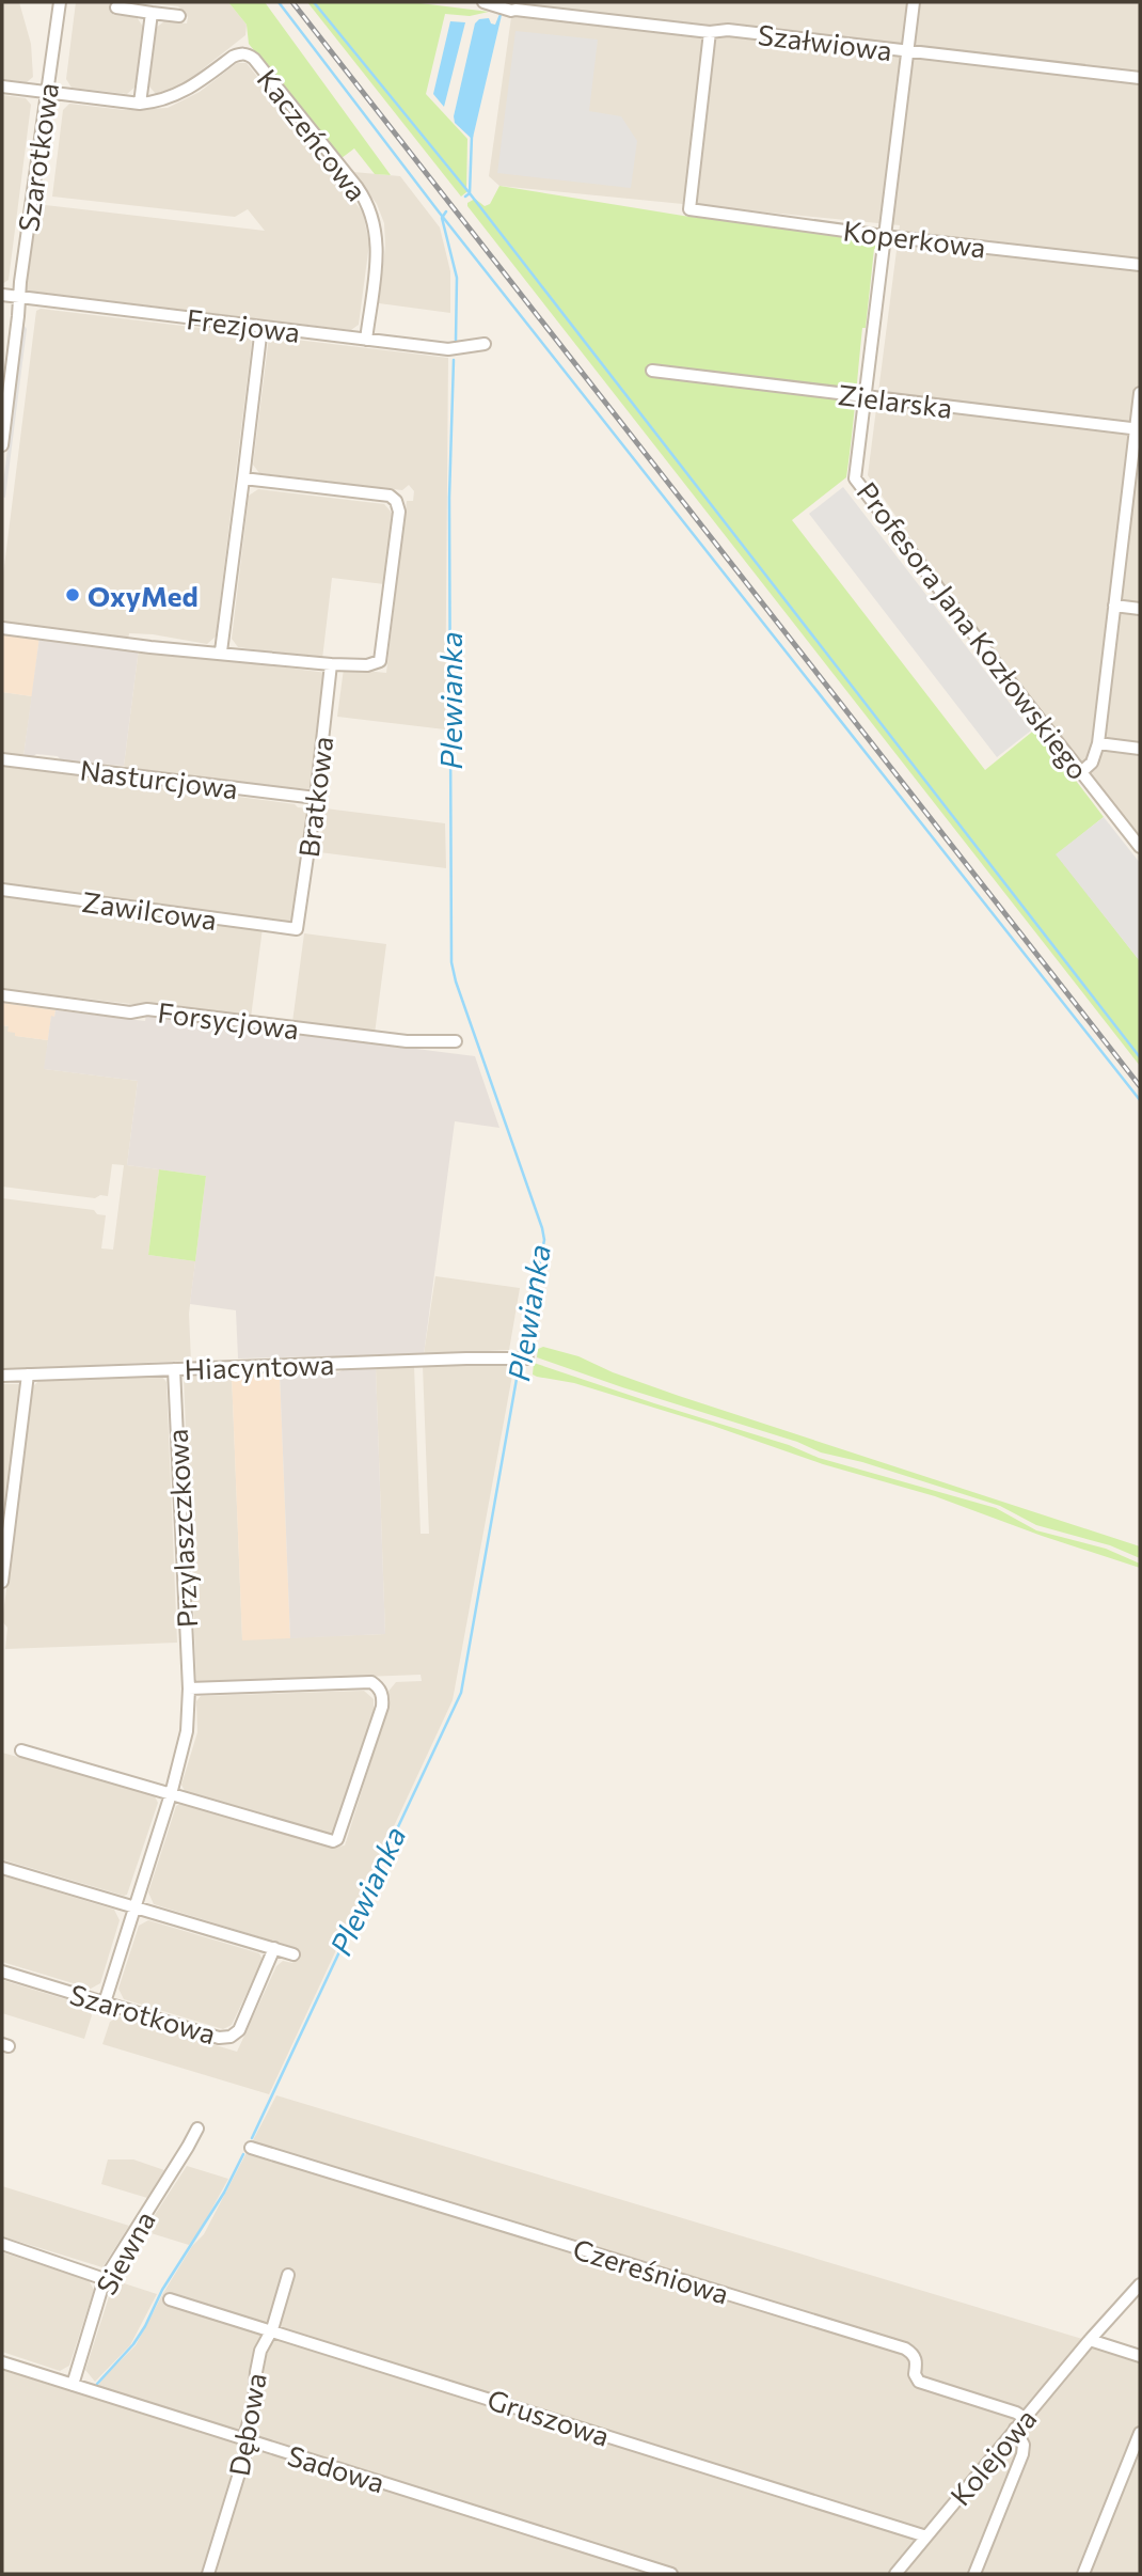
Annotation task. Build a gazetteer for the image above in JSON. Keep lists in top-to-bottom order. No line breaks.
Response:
{"streets":{"street":["Szałwiowa","Kaczeńcowa","Szarotkowa","Koperkowa","Frezjowa","Zielarska","Profesora Jana Kozłowskiego","Nasturcjowa","Bratkowa","Zawilcowa","Forsycjowa","Hiacyntowa","Przylaszczkowa","Siewna","Czereśniowa","Gruszowa","Dębowa","Kolejowa","Sadowa"]},"crossings":[["Szałwiowa","Koperkowa"],["Szałwiowa","Profesora Jana Kozłowskiego"],["Kaczeńcowa","Szarotkowa"],["Kaczeńcowa","Frezjowa"],["Szarotkowa","Frezjowa"],["Szarotkowa","Przylaszczkowa"],["Koperkowa","Profesora Jana Kozłowskiego"],["Zielarska","Profesora Jana Kozłowskiego"],["Nasturcjowa","Bratkowa"],["Bratkowa","Zawilcowa"],["Hiacyntowa","Przylaszczkowa"],["Siewna","Sadowa"],["Czereśniowa","Kolejowa"],["Gruszowa","Dębowa"],["Gruszowa","Kolejowa"],["Dębowa","Sadowa"]],"water":["Plewianka"],"places":["OxyMed"]}
